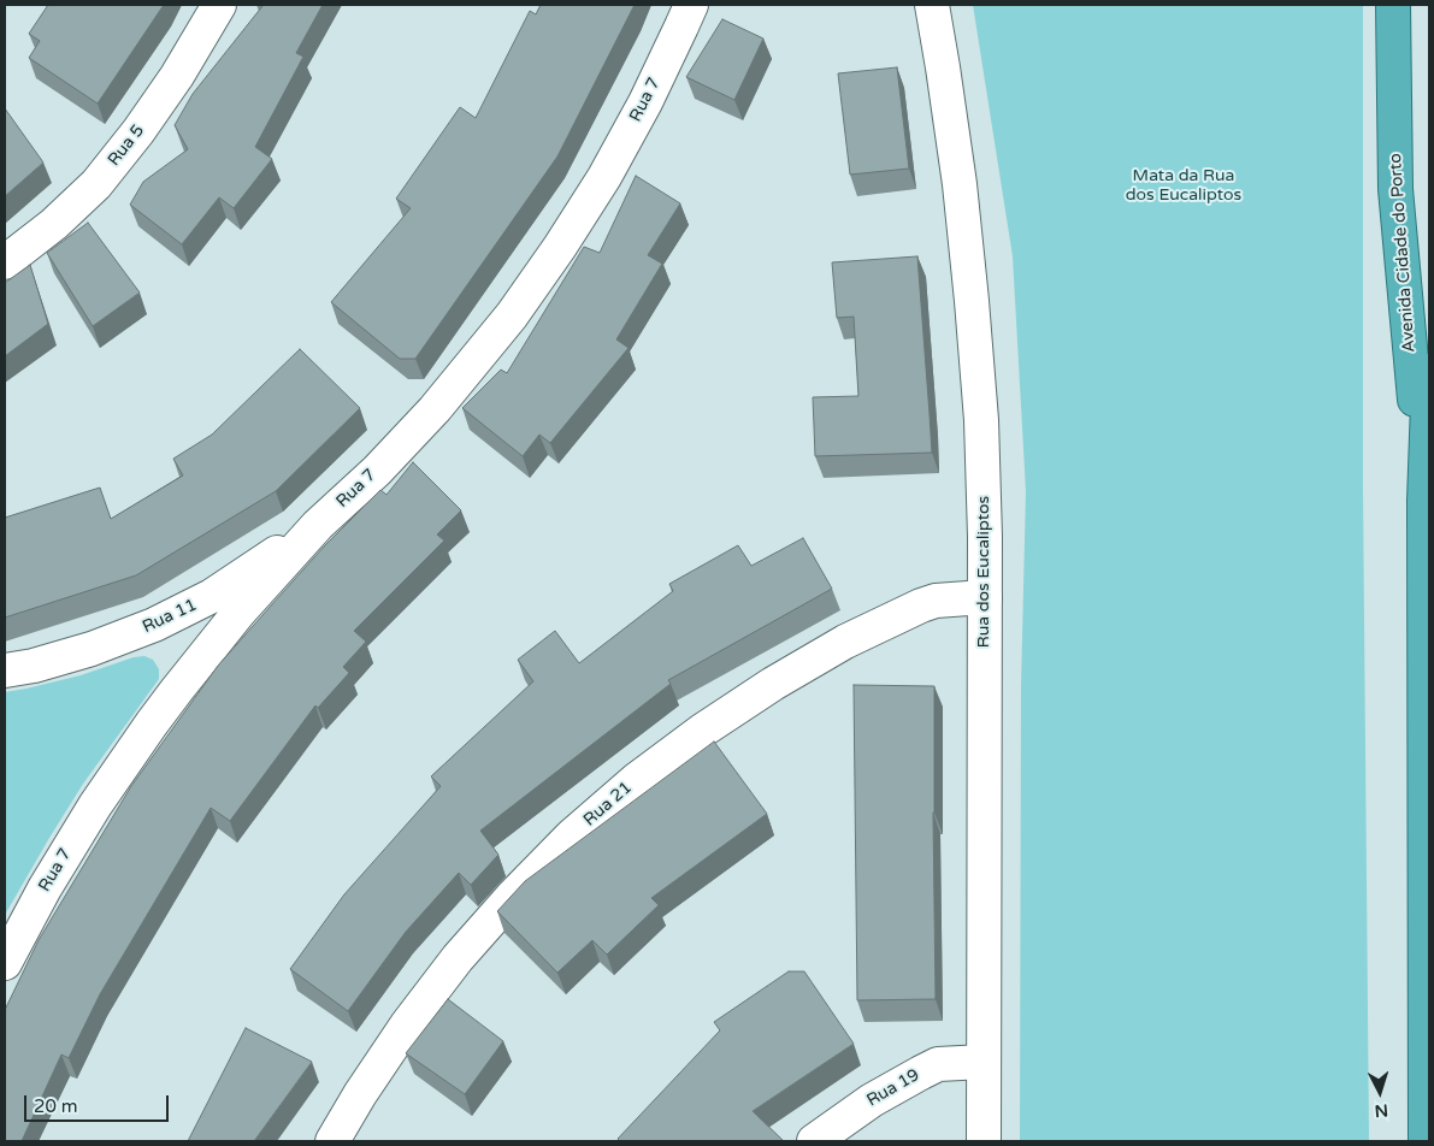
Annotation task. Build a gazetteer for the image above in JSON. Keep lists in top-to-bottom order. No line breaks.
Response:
{"streets":{"highway":["Avenida Cidade do Porto"],"street":["Rua 7","Rua 5","Rua dos Eucaliptos","Rua 11","Rua 21","Rua 19"]},"crossings":[["Rua 7","Rua 11"],["Rua dos Eucaliptos","Rua 21"],["Rua dos Eucaliptos","Rua 19"]],"parks":["Mata da Rua dos Eucaliptos"],"scale_bar":"20 m","north":"bottom"}
